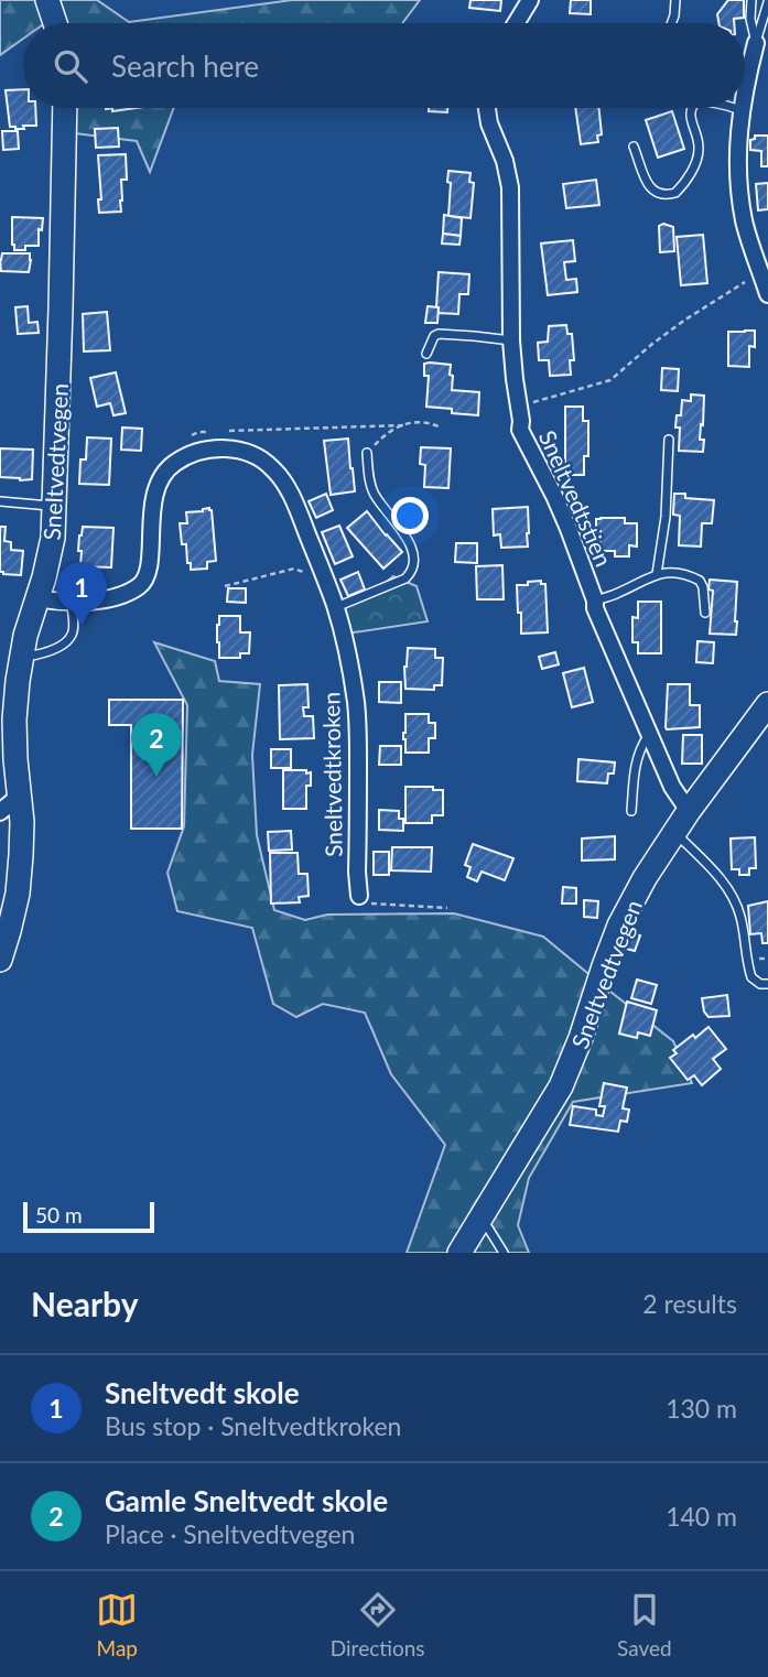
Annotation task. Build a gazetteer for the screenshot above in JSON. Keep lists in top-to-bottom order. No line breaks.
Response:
{"streets":{"main road":["Sneltvedtvegen"],"street":["Sneltvedtstien","Sneltvedtkroken"]},"crossings":[["Sneltvedtvegen","Sneltvedtstien"],["Sneltvedtvegen","Sneltvedtkroken"]],"scale_bar":"50 m","page":{"search":"Search here","pins":["1","2"],"scale":"50 m","heading":["Nearby","2 results"],"list":[{"mark":"1","name":"Sneltvedt skole","note":"Bus stop · Sneltvedtkroken","value":"130 m"},{"mark":"2","name":"Gamle Sneltvedt skole","note":"Place · Sneltvedtvegen","value":"140 m"}],"nav":["Map","Directions","Saved"]}}
